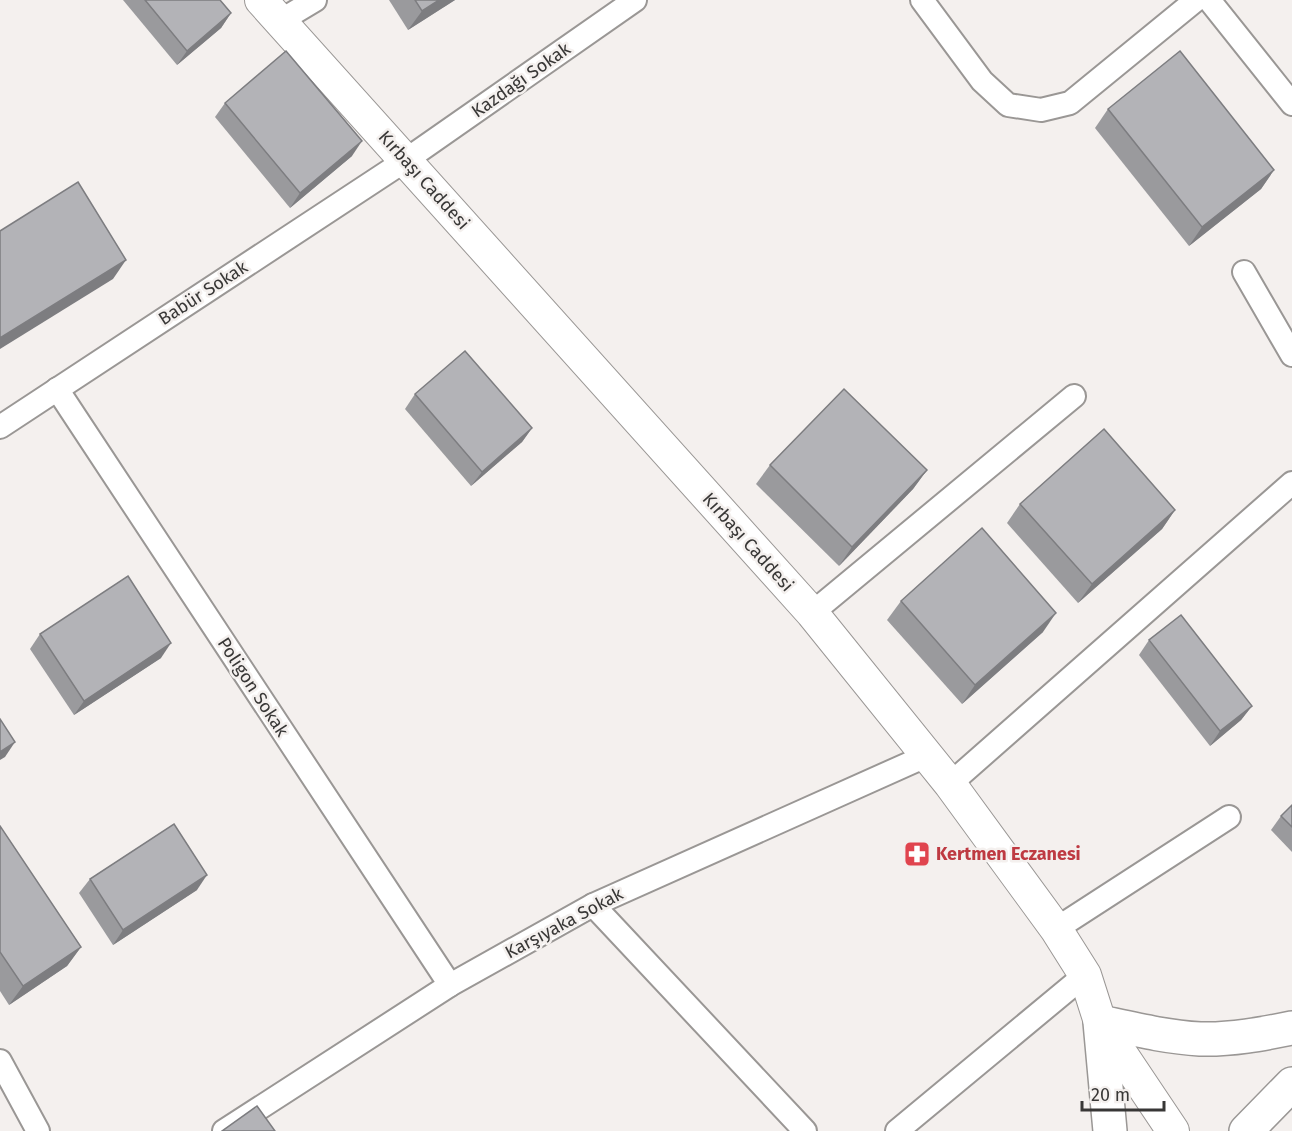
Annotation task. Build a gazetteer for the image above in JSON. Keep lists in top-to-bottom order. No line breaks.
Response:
{"streets":{"street":["Kazdağı Sokak","Kırbaşı Caddesi","Babür Sokak","Poligon Sokak","Karşıyaka Sokak"]},"crossings":[["Kazdağı Sokak","Kırbaşı Caddesi"],["Kazdağı Sokak","Babür Sokak"],["Kırbaşı Caddesi","Babür Sokak"],["Kırbaşı Caddesi","Karşıyaka Sokak"],["Babür Sokak","Poligon Sokak"],["Poligon Sokak","Karşıyaka Sokak"]],"places":{"pharmacy":["Kertmen Eczanesi"]},"scale_bar":"20 m"}
